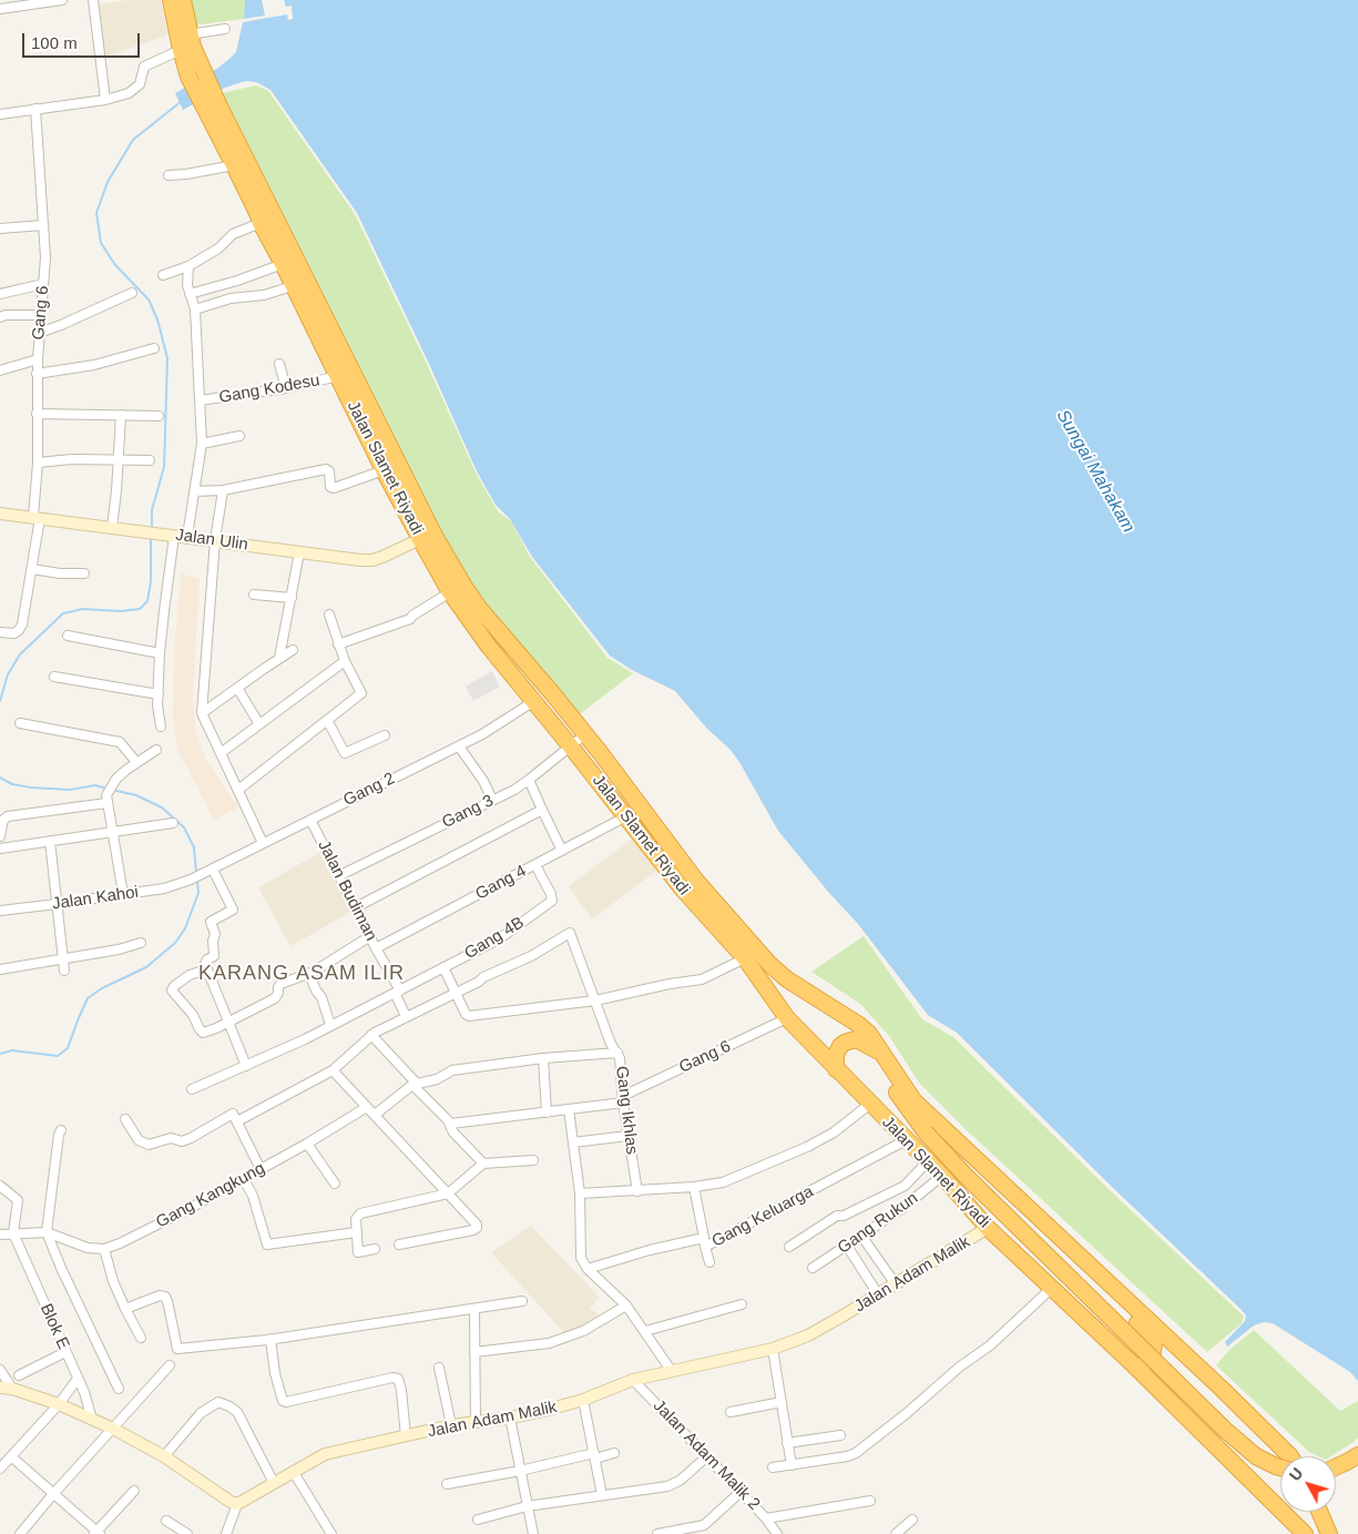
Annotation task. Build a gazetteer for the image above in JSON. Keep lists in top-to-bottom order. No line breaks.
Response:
{"streets":{"highway":["Jalan Slamet Riyadi"],"street":["Gang 6","Gang Kodesu","Jalan Ulin","Gang 2","Gang 3","Gang 4","Jalan Budiman","Jalan Kahoi","Gang 4B","Gang Ikhlas","Gang Kangkung","Gang Keluarga","Gang Rukun","Jalan Adam Malik","Blok E","Jalan Adam Malik 2"]},"crossings":[["Gang 6","Jalan Slamet Riyadi"],["Gang 6","Jalan Ulin"],["Gang 6","Gang Ikhlas"],["Gang Kodesu","Jalan Slamet Riyadi"],["Jalan Slamet Riyadi","Jalan Ulin"],["Jalan Slamet Riyadi","Gang 2"],["Jalan Slamet Riyadi","Gang 3"],["Jalan Slamet Riyadi","Gang 4"],["Jalan Slamet Riyadi","Gang Keluarga"],["Jalan Slamet Riyadi","Gang Rukun"],["Jalan Slamet Riyadi","Jalan Adam Malik"],["Gang 2","Jalan Budiman"],["Gang 2","Jalan Kahoi"],["Gang 3","Jalan Budiman"],["Gang 4","Jalan Budiman"],["Gang 4","Gang 4B"],["Jalan Budiman","Gang 4B"],["Jalan Adam Malik","Jalan Adam Malik 2"]],"districts":["KARANG ASAM ILIR"],"water":["Sungai Mahakam"],"scale_bar":"100 m","north":"top left"}
